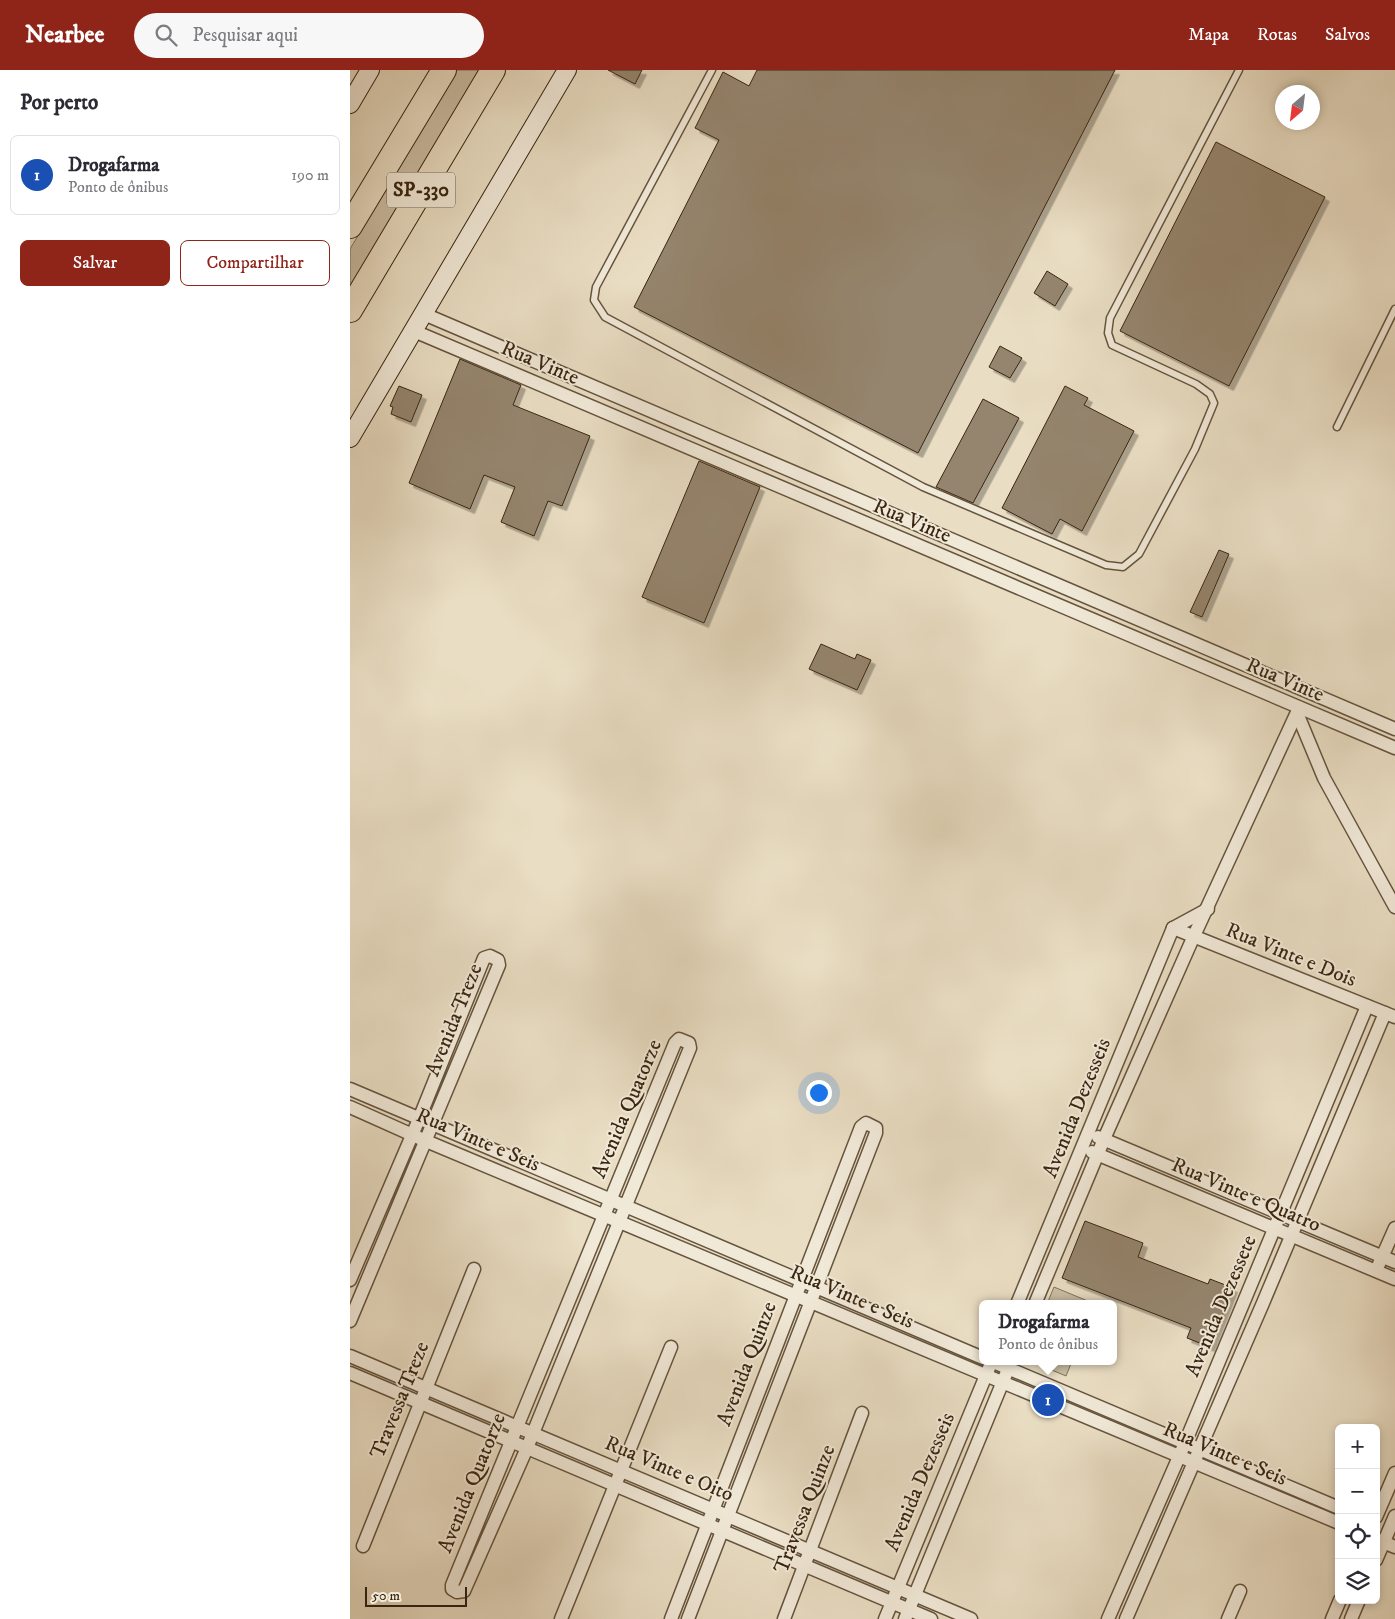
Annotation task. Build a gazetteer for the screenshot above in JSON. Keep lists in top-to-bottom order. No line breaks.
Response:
{"streets":{"highway":["SP-330"],"street":["Rua Vinte","Rua Vinte e Dois","Avenida Treze","Avenida Dezesseis","Avenida Quatorze","Rua Vinte e Seis","Rua Vinte e Quatro","Avenida Dezessete","Avenida Quinze","Travessa Treze","Rua Vinte e Oito","Travessa Quinze"]},"crossings":[["Rua Vinte","Avenida Dezesseis"],["Rua Vinte e Dois","Avenida Dezesseis"],["Rua Vinte e Dois","Avenida Dezessete"],["Avenida Treze","Rua Vinte e Seis"],["Avenida Dezesseis","Rua Vinte e Seis"],["Avenida Dezesseis","Rua Vinte e Quatro"],["Avenida Dezesseis","Rua Vinte e Oito"],["Avenida Quatorze","Rua Vinte e Seis"],["Avenida Quatorze","Rua Vinte e Oito"],["Rua Vinte e Seis","Avenida Dezessete"],["Rua Vinte e Seis","Avenida Quinze"],["Rua Vinte e Quatro","Avenida Dezessete"],["Avenida Quinze","Rua Vinte e Oito"],["Travessa Treze","Rua Vinte e Oito"],["Rua Vinte e Oito","Travessa Quinze"]],"scale_bar":"50 m","north":"bottom left","page":{"header":"Nearbee","search":"Pesquisar aqui","nav":["Mapa","Rotas","Salvos"],"heading":"Por perto","list":[{"mark":"1","name":"Drogafarma","note":"Ponto de ônibus","value":"190 m"}],"buttons":["Salvar","Compartilhar"],"popup":["Drogafarma","Ponto de ônibus"],"pins":"1","map_buttons":["+","−"],"scale":"50 m"}}
